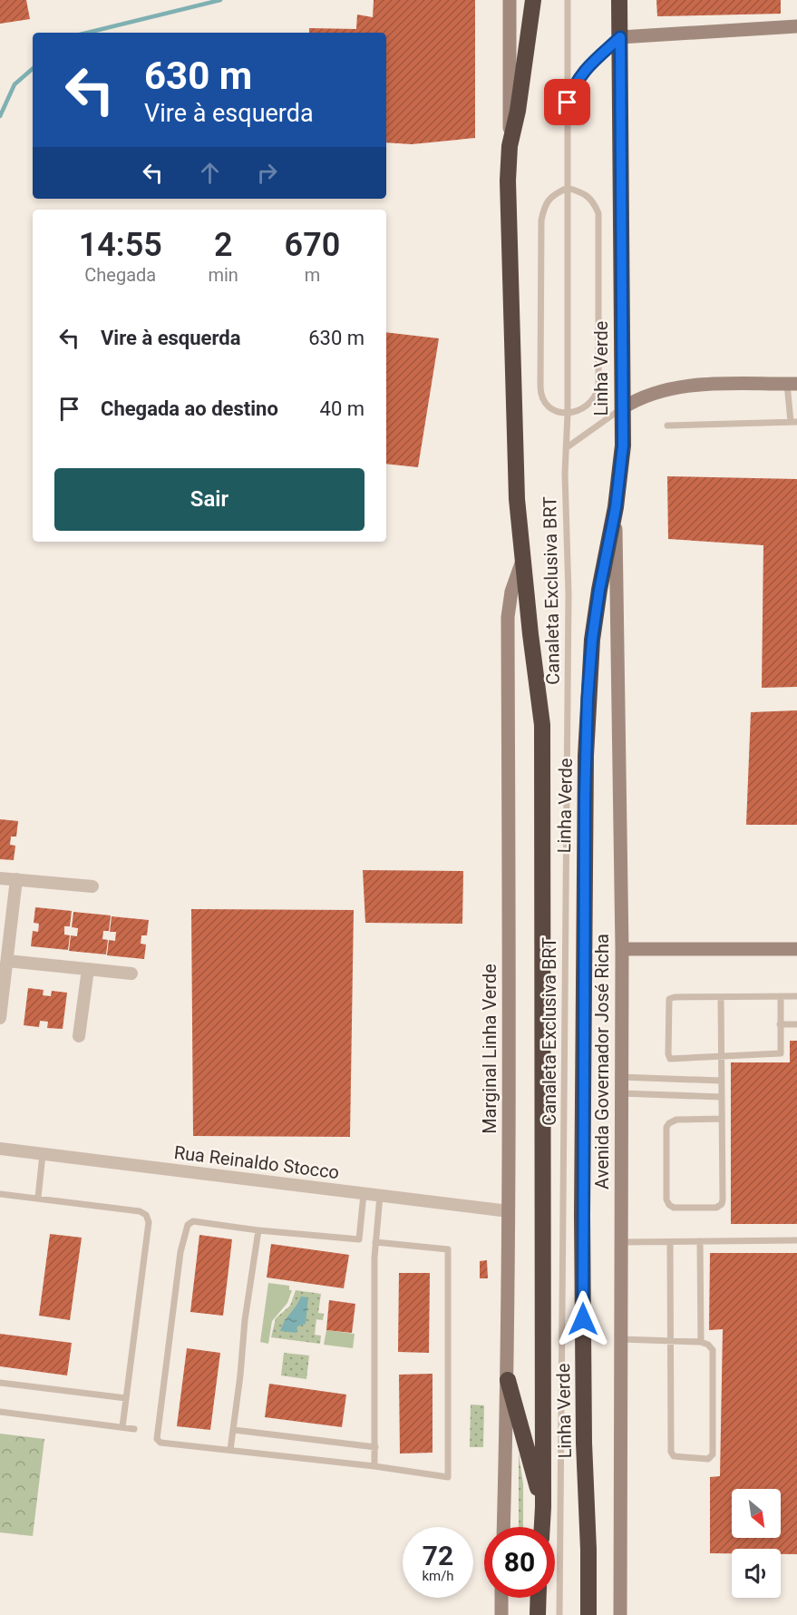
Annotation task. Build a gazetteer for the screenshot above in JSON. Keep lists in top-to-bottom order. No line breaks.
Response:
{"streets":{"highway":["Linha Verde"],"main road":["Marginal Linha Verde","Avenida Governador José Richa"],"street":["Rua Reinaldo Stocco"],"lane":["Canaleta Exclusiva BRT"]},"crossings":[["Linha Verde","Canaleta Exclusiva BRT"],["Linha Verde","Marginal Linha Verde"],["Linha Verde","Avenida Governador José Richa"],["Marginal Linha Verde","Rua Reinaldo Stocco"]],"north":"bottom right","page":{"turn":["630 m","Vire à esquerda"],"eta":["14:55","Chegada","2","min","670","m"],"list":[{"name":"Vire à esquerda","value":"630 m"},{"name":"Chegada ao destino","value":"40 m"}],"buttons":"Sair","speed":"72 km/h","limit":"80"}}
